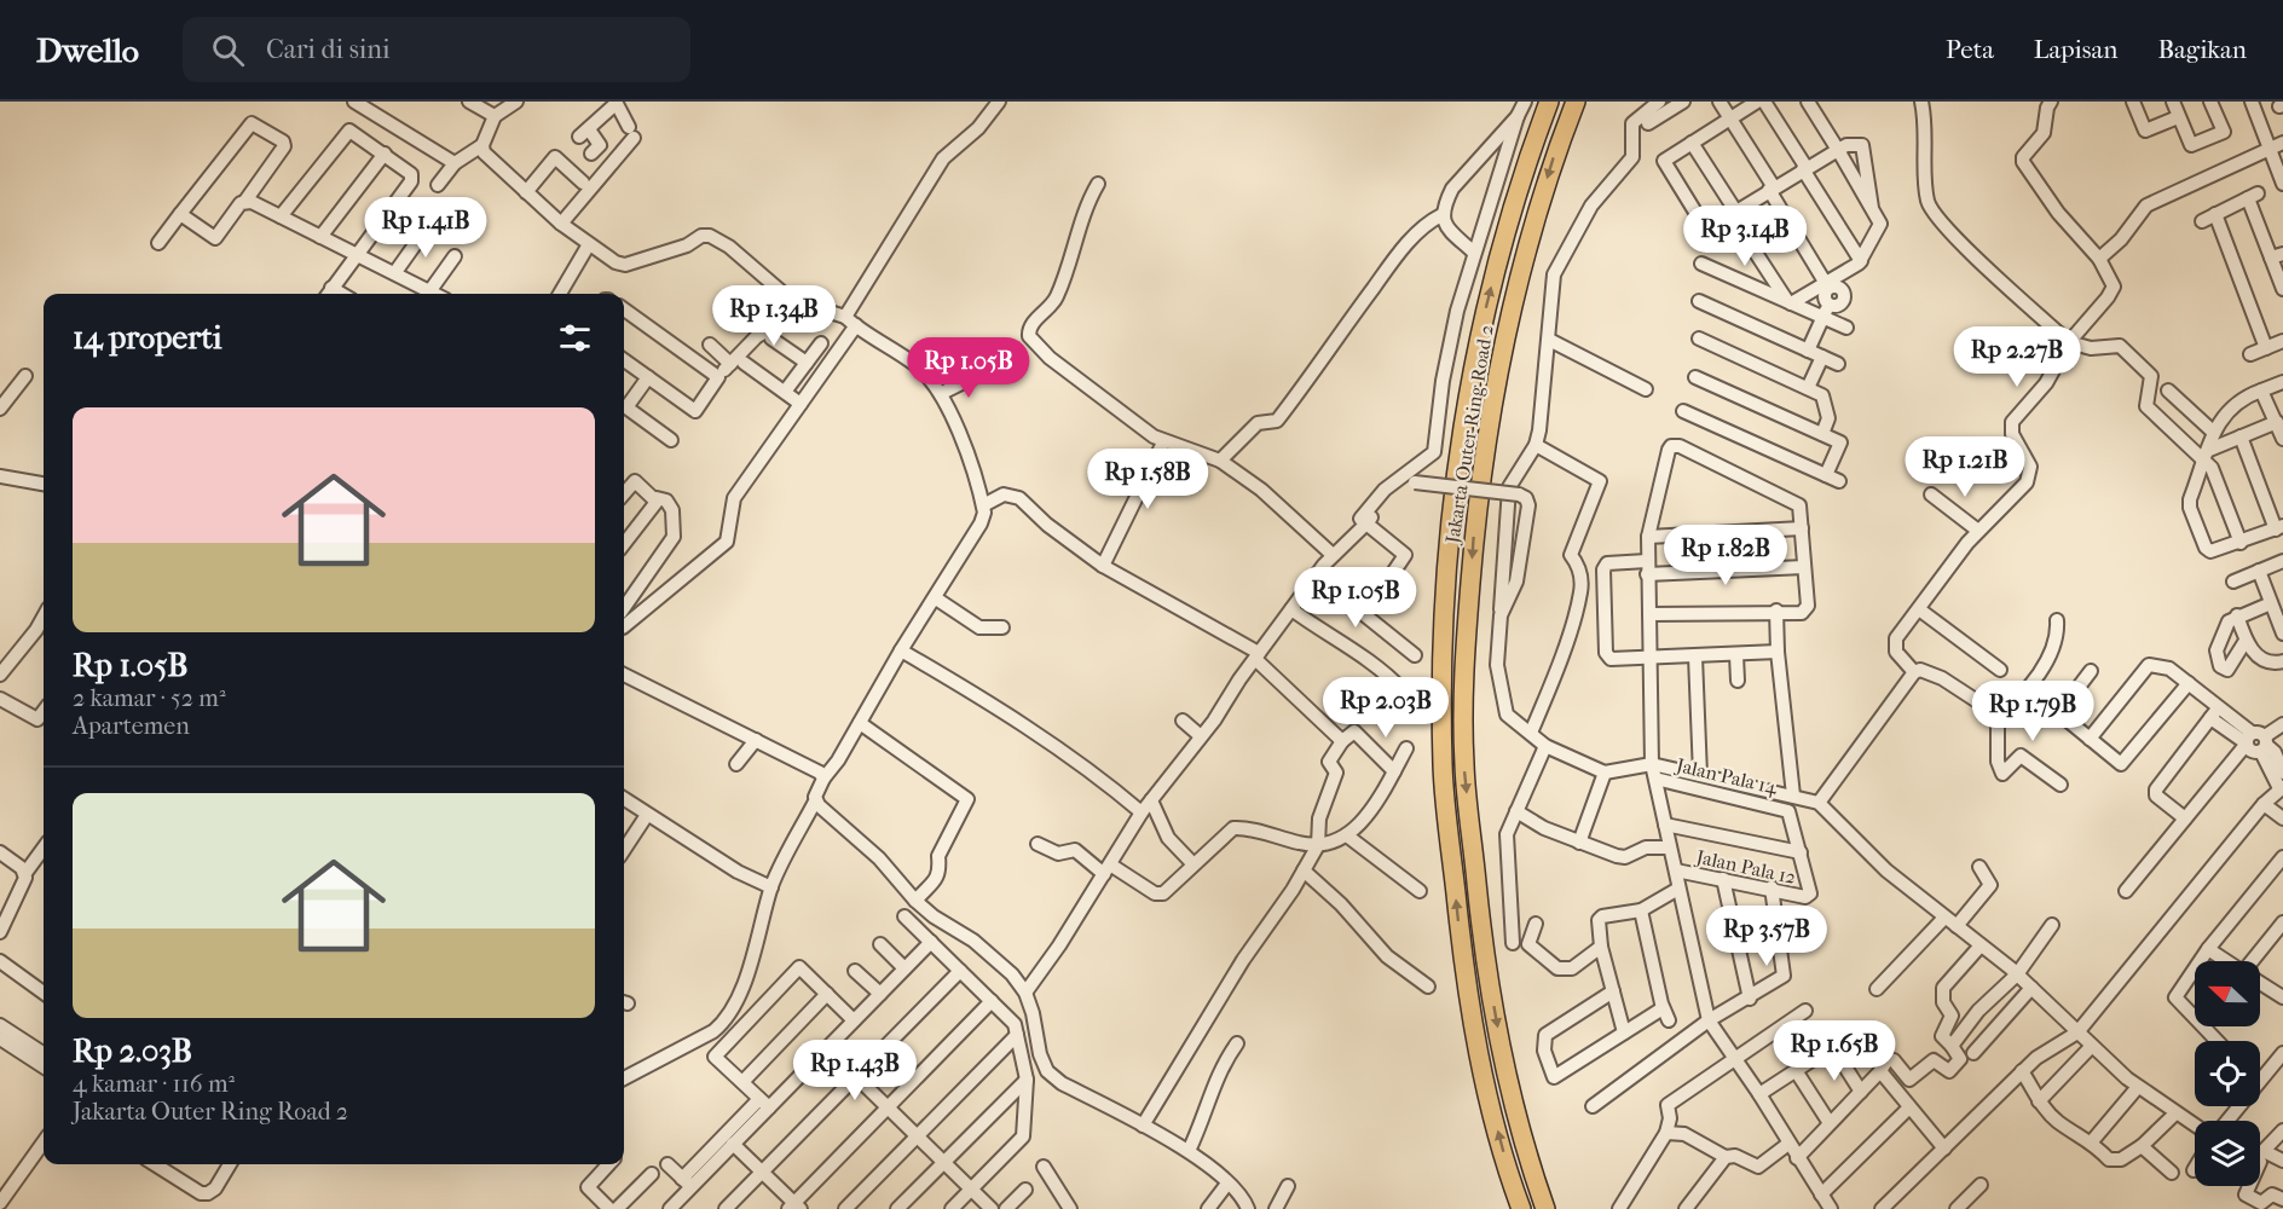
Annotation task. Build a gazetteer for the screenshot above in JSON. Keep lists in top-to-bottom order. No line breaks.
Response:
{"streets":{"highway":["Jakarta Outer Ring Road 2"],"street":["Jalan Pala 14","Jalan Pala 12"]},"crossings":[["Jalan Pala 14","Jalan Pala 12"]],"north":"left","page":{"header":"Dwello","search":"Cari di sini","nav":["Peta","Lapisan","Bagikan"],"price":["Rp 1.41B","Rp 3.14B","Rp 1.34B","Rp 2.27B","Rp 1.05B","Rp 1.21B","Rp 1.58B","Rp 1.82B","Rp 1.05B","Rp 2.03B","Rp 1.79B","Rp 3.57B","Rp 1.65B","Rp 1.43B"],"heading":"14 properti","list":[{"name":"Rp 1.05B","note":"2 kamar · 52 m² · Apartemen"},{"name":"Rp 2.03B","note":"4 kamar · 116 m² · Jakarta Outer Ring Road 2"}]}}
